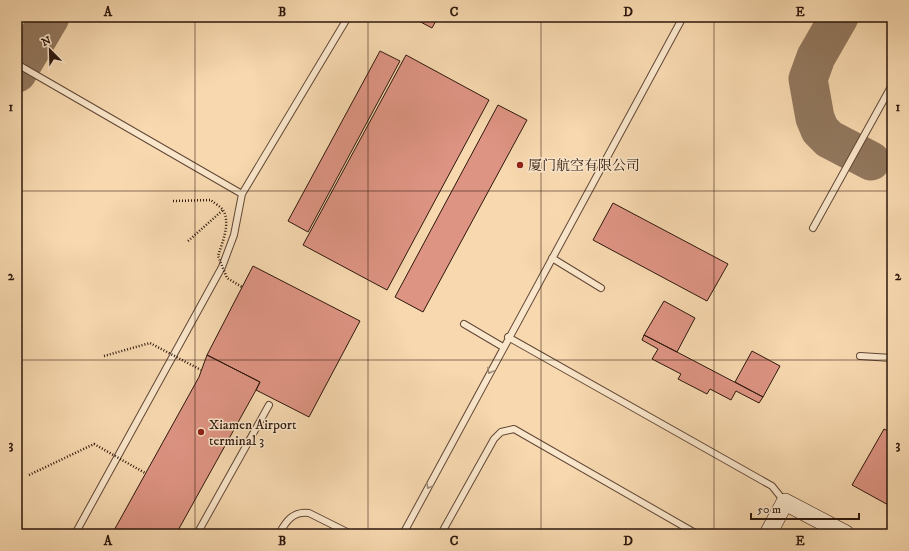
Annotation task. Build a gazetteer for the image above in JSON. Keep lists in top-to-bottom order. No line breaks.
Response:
{"places":["厦门航空有限公司","Xiamen Airport terminal 3"],"scale_bar":"50 m","north":"top left","grid":{"columns":["A","B","C","D","E"],"rows":["1","2","3"]}}
